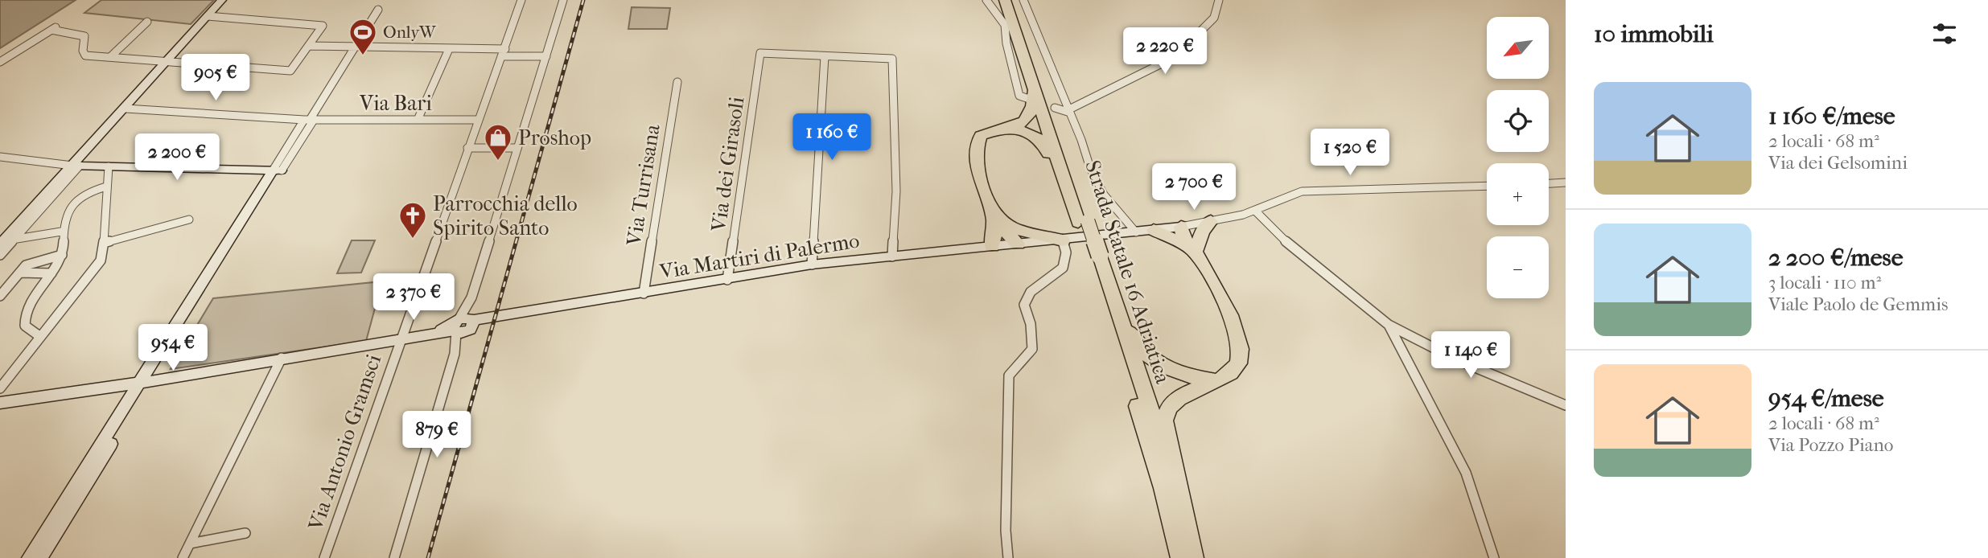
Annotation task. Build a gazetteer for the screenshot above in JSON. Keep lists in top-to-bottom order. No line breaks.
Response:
{"streets":{"highway":["Strada Statale 16 Adriatica"],"street":["Via Bari","Via dei Girasoli","Via Turrisana","Via Martiri di Palermo","Via Antonio Gramsci"]},"crossings":[["Via Bari","Via Antonio Gramsci"],["Via dei Girasoli","Via Martiri di Palermo"],["Via Turrisana","Via Martiri di Palermo"],["Via Martiri di Palermo","Via Antonio Gramsci"]],"places":{"sports":["OnlyW"],"shop":["Proshop"],"church":["Parrocchia dello Spirito Santo"]},"north":"bottom left","page":{"heading":"10 immobili","map_buttons":["+","−"],"price":["2 220 €","905 €","1 160 €","1 520 €","2 200 €","2 700 €","2 370 €","954 €","1 140 €","879 €"],"list":[{"name":"1 160 €/mese","note":"2 locali · 68 m² · Via dei Gelsomini"},{"name":"2 200 €/mese","note":"3 locali · 110 m² · Viale Paolo de Gemmis"},{"name":"954 €/mese","note":"2 locali · 68 m² · Via Pozzo Piano"}]}}
